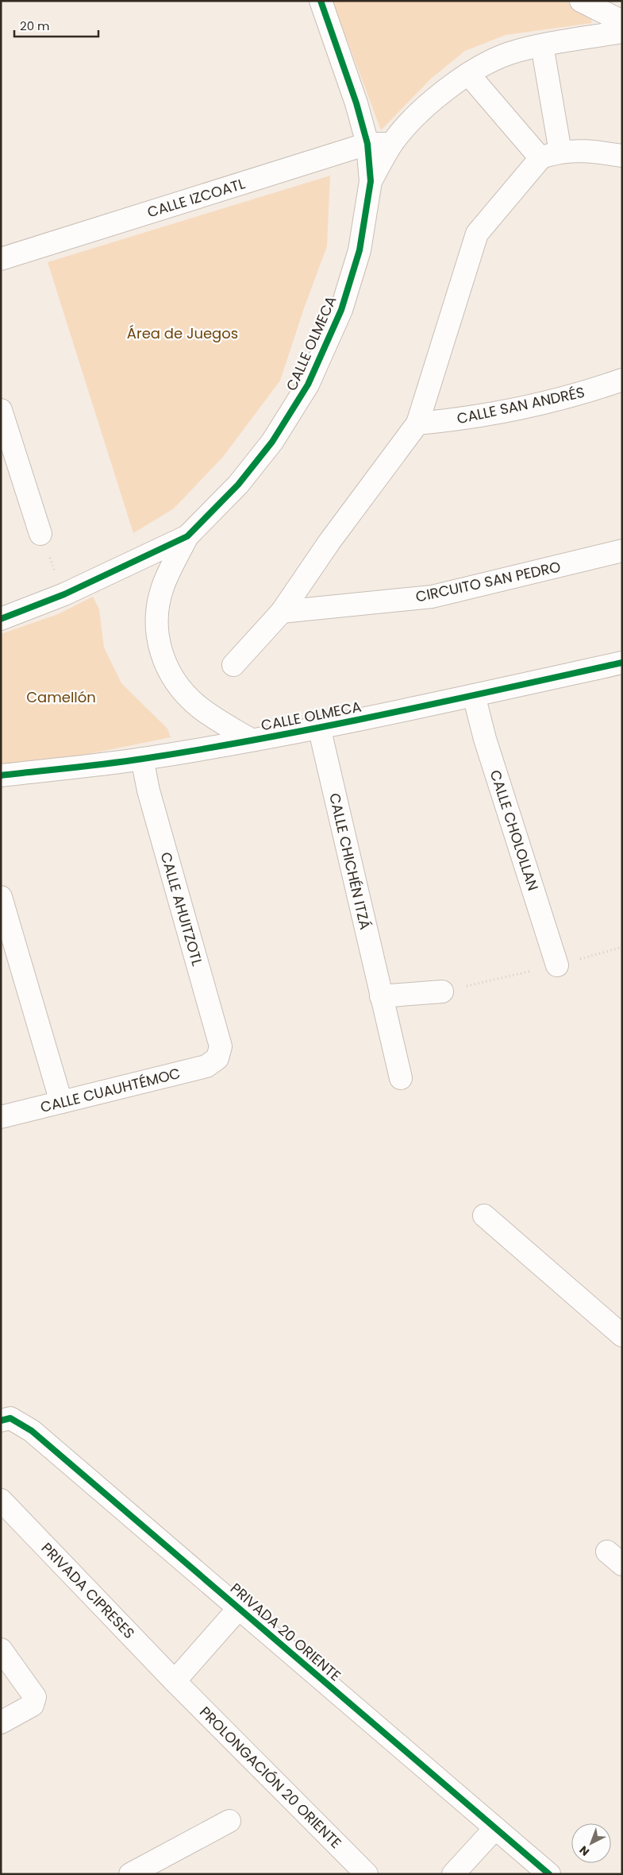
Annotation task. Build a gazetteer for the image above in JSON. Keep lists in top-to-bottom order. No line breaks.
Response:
{"streets":{"street":["CALLE IZCOATL","CALLE OLMECA","CALLE SAN ANDRÉS","CIRCUITO SAN PEDRO","CALLE CHOLOLLAN","CALLE CHICHÉN ITZÁ","CALLE AHUITZOTL","CALLE CUAUHTÉMOC","PRIVADA CIPRESES","PRIVADA 20 ORIENTE","PROLONGACIÓN 20 ORIENTE"]},"crossings":[["CALLE OLMECA","CALLE CHOLOLLAN"],["CALLE OLMECA","CALLE CHICHÉN ITZÁ"],["CALLE OLMECA","CALLE AHUITZOTL"],["CALLE AHUITZOTL","CALLE CUAUHTÉMOC"],["PRIVADA CIPRESES","PROLONGACIÓN 20 ORIENTE"]],"parks":["Área de Juegos","Camellón"],"scale_bar":"20 m","north":"bottom left"}
